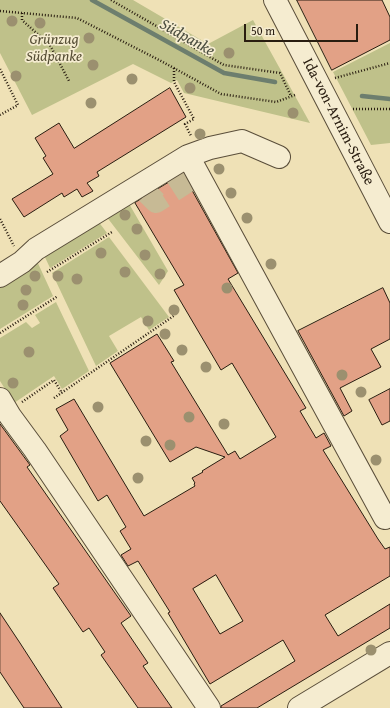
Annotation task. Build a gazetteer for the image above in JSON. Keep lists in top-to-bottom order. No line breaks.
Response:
{"streets":{"street":["Ida-von-Arnim-Straße"]},"water":["Südpanke"],"parks":["Grünzug Südpanke"],"scale_bar":"50 m"}
